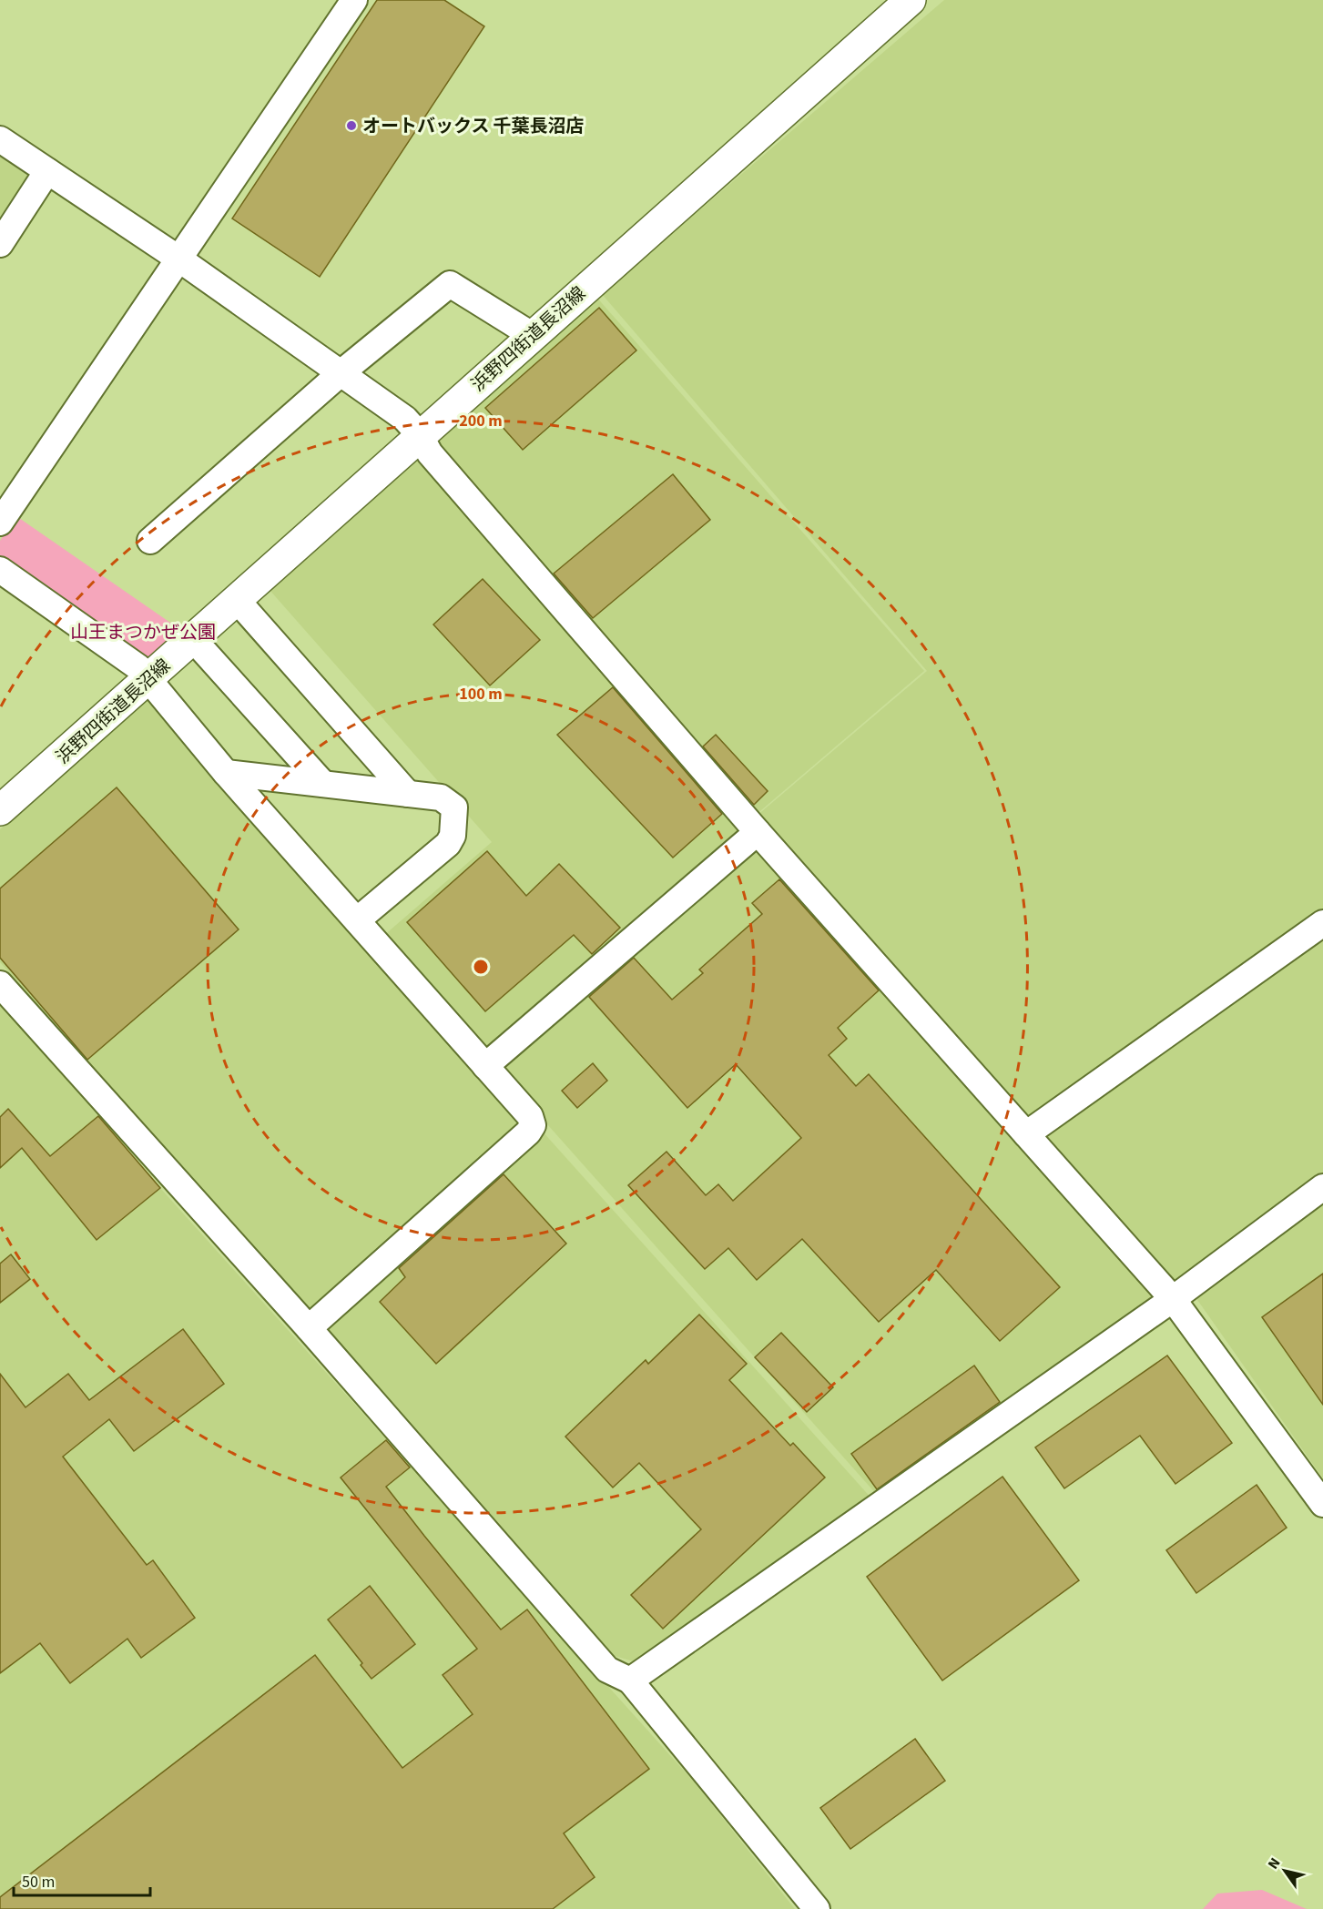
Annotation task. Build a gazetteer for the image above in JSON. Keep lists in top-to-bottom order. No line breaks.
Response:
{"streets":{"main road":["浜野四街道長沼線"]},"parks":["山王まつかぜ公園"],"places":["オートバックス 千葉長沼店"],"scale_bar":"50 m","north":"top left","rings":["200 m","100 m"]}
